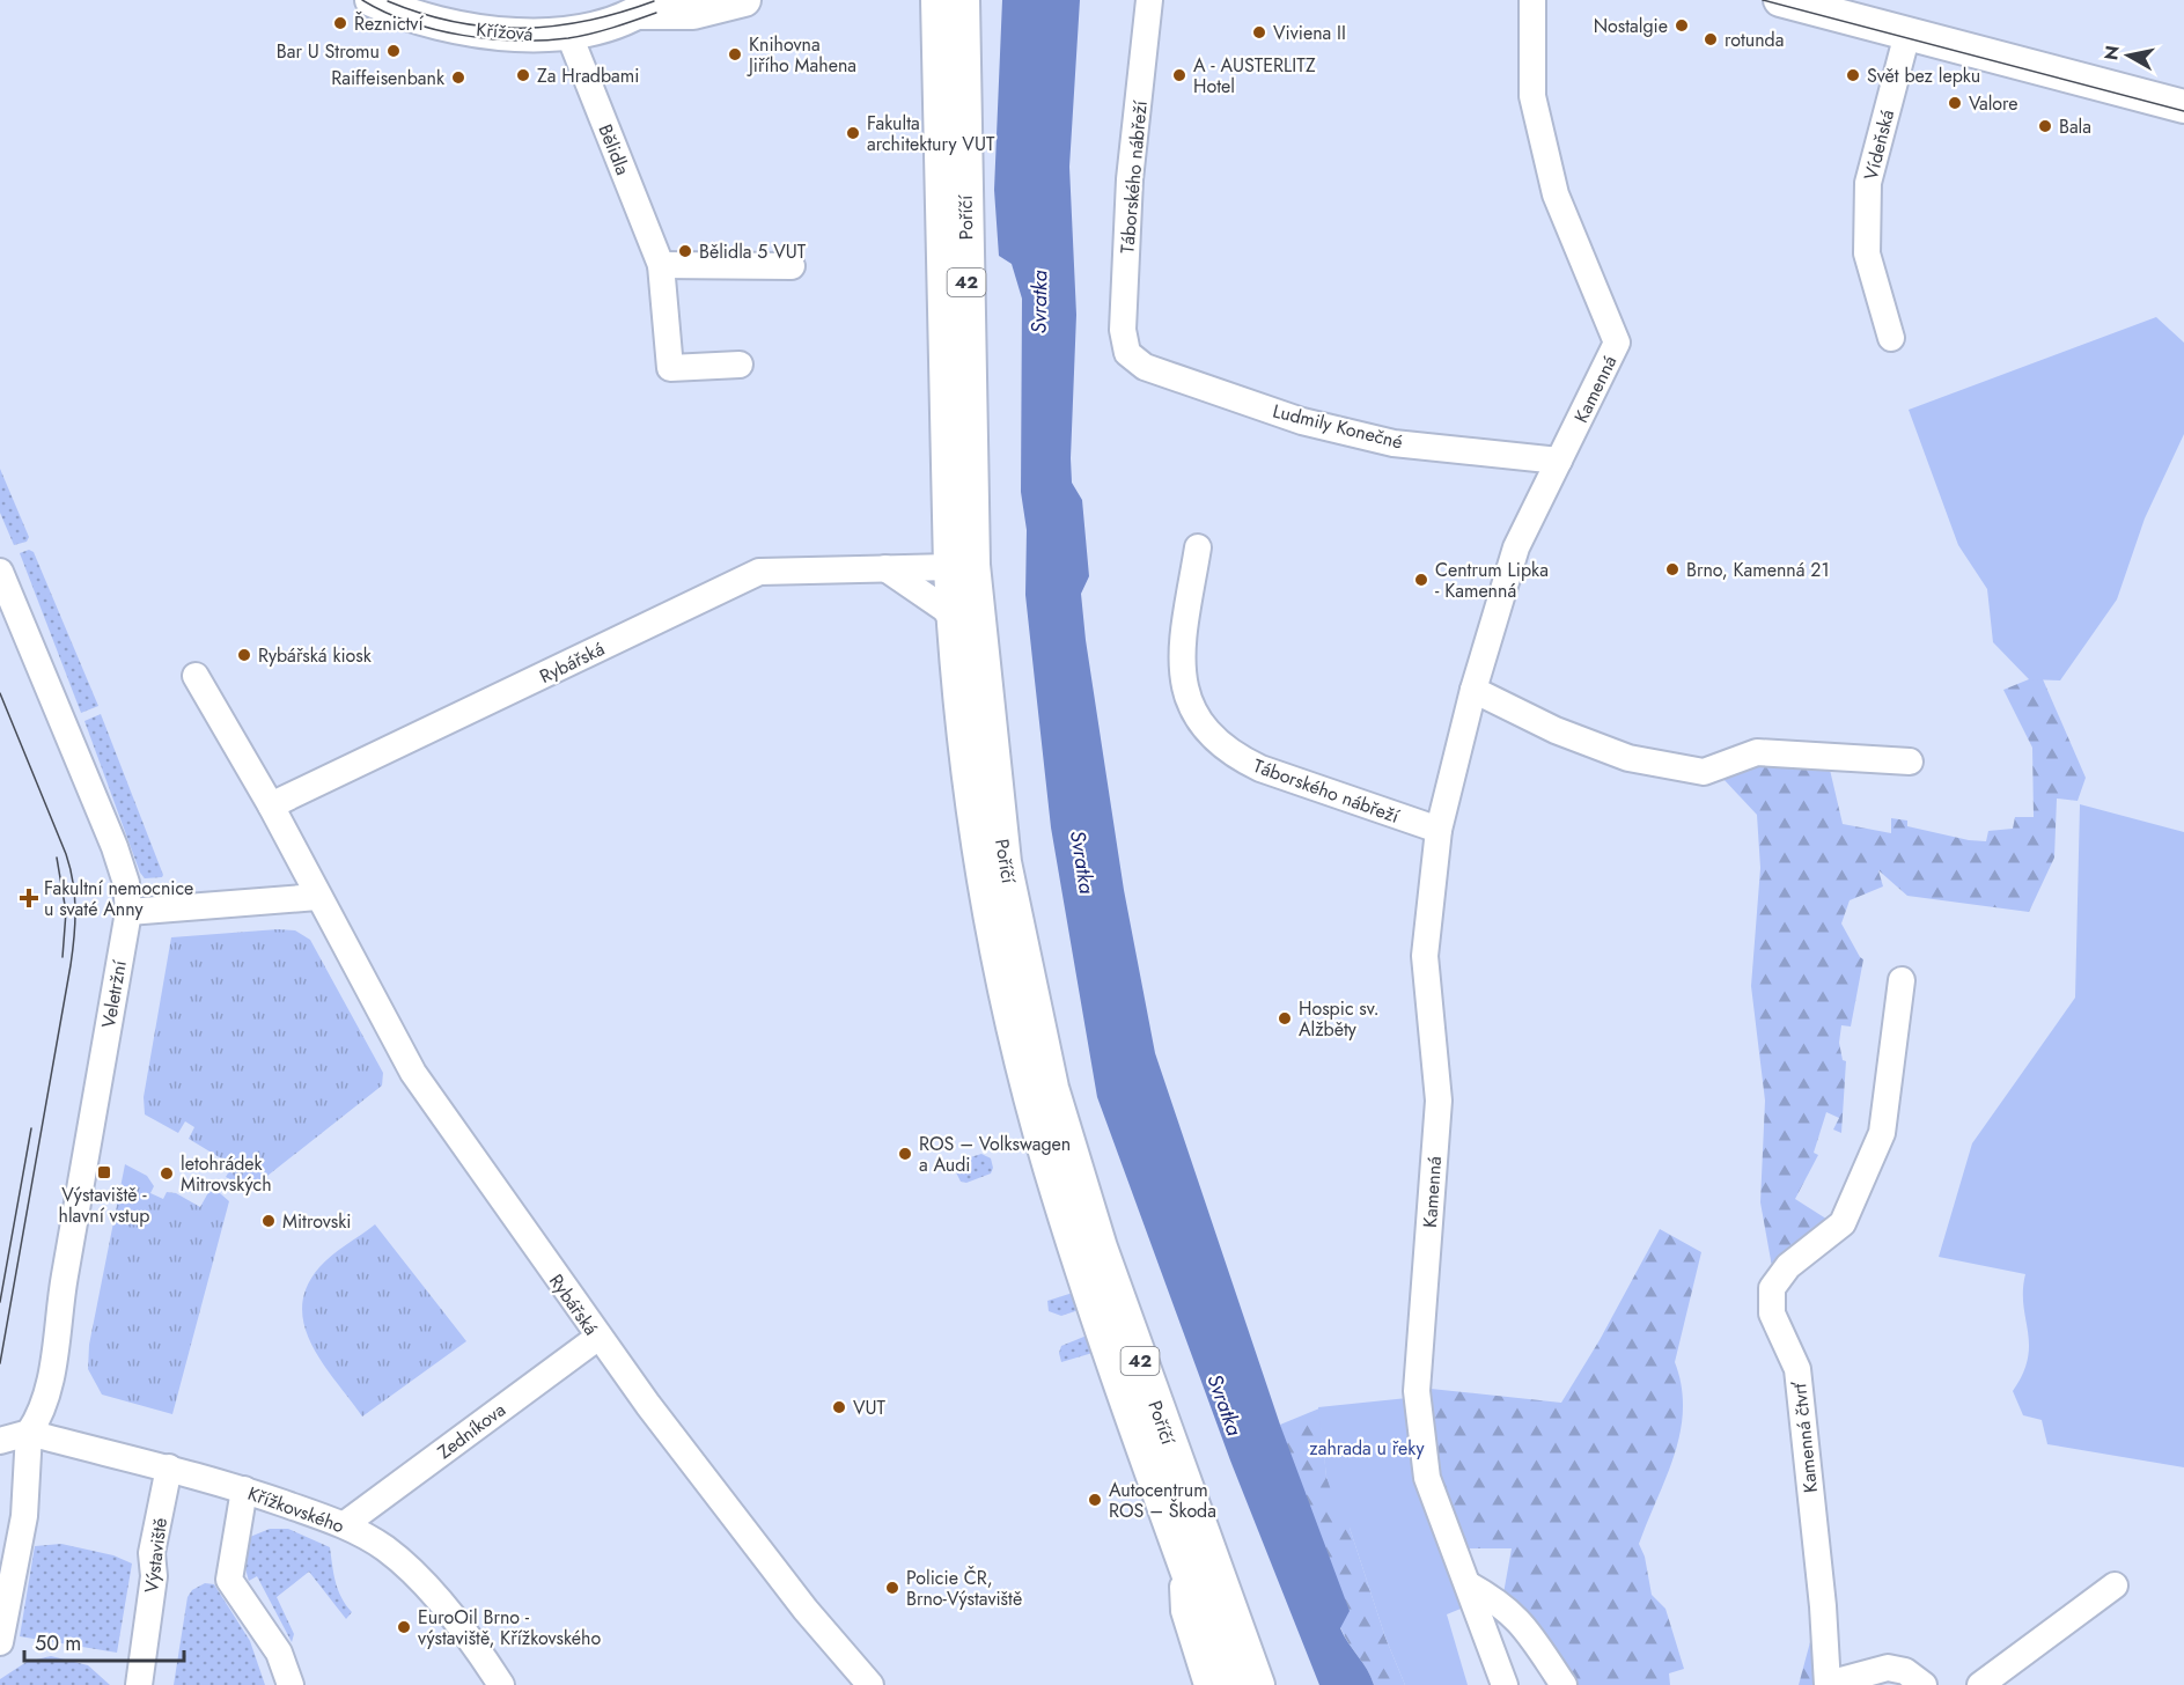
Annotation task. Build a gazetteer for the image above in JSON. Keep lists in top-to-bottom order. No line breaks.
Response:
{"streets":{"main road":["Křížová","Poříčí","42"],"street":["Vídeňská","Bělidla","Táborského nábřeží","Kamenná","Ludmily Konečné","Rybářská","Veletržní","Zedníkova","Kamenná čtvrť","Křížkovského","Výstaviště"]},"crossings":[["Křížová","Bělidla"],["Táborského nábřeží","Kamenná"],["Táborského nábřeží","Ludmily Konečné"],["Poříčí","Rybářská"],["Kamenná","Ludmily Konečné"],["Rybářská","Zedníkova"],["Veletržní","Křížkovského"],["Zedníkova","Křížkovského"],["Křížkovského","Výstaviště"]],"water":["Svratka"],"parks":["zahrada u řeky"],"places":{"other":["Řeznictví","Nostalgie","Viviena II","rotunda","Bar U Stromu","Knihovna Jiřího Mahena","Za Hradbami","A - AUSTERLITZ Hotel","Svět bez lepku","Raiffeisenbank","Valore","Bala","Fakulta architektury VUT","Bělidla 5 VUT","Brno, Kamenná 21","Centrum Lipka - Kamenná","Rybářská kiosk","Hospic sv. Alžběty","ROS – Volkswagen a Audi","letohrádek Mitrovských","Mitrovski","VUT","Autocentrum ROS – Škoda","Policie ČR, Brno-Výstaviště","EuroOil Brno - výstaviště, Křížkovského"],"health":["Fakultní nemocnice u svaté Anny"],"transit":["Výstaviště - hlavní vstup"]},"scale_bar":"50 m","north":"left"}
